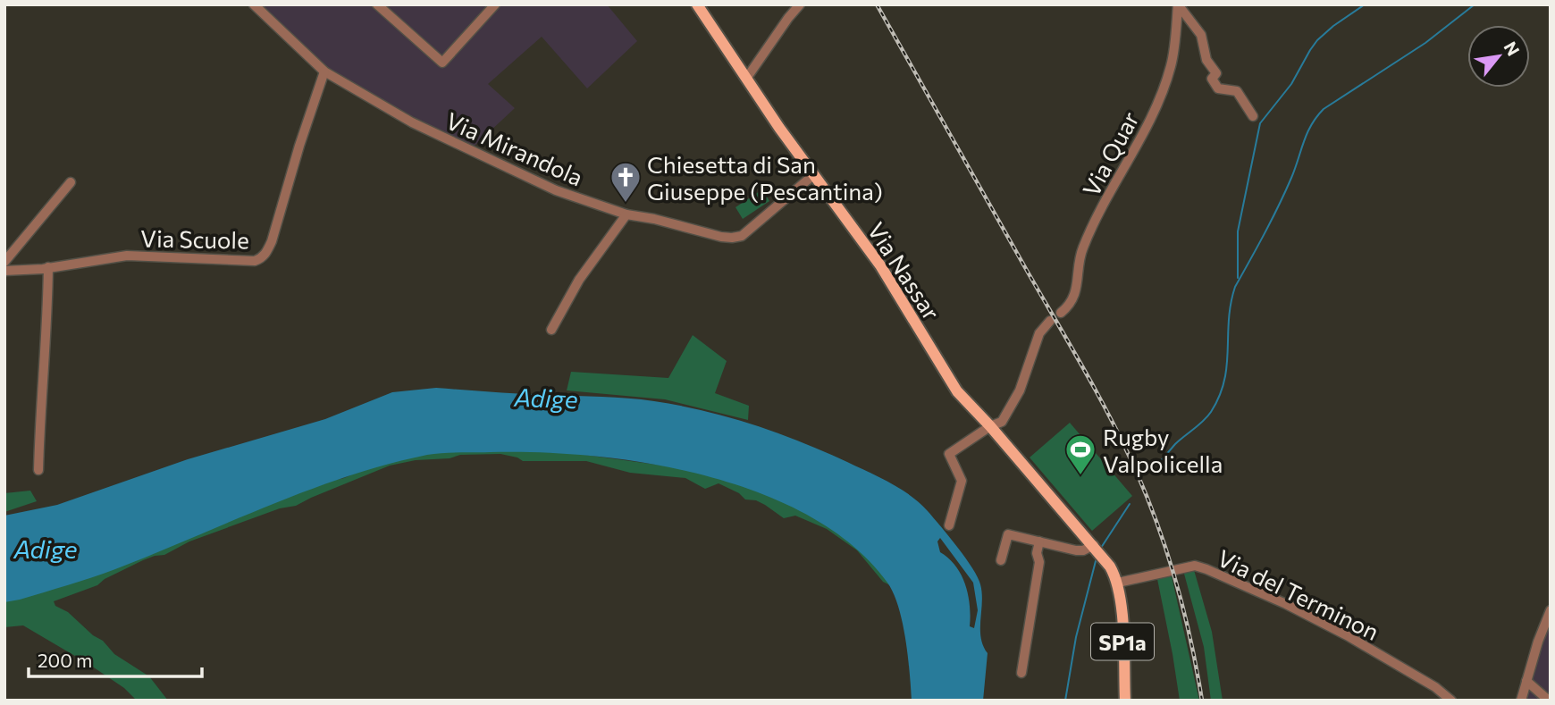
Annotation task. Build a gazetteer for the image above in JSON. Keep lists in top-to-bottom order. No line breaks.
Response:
{"streets":{"main road":["Via Nassar","SP1a"],"street":["Via Mirandola","Via Quar","Via Scuole","Via del Terminon"]},"crossings":[["Via Mirandola","Via Scuole"],["Via Mirandola","Via Nassar"],["Via Nassar","Via del Terminon"]],"water":["Adige"],"places":{"church":["Chiesetta di San Giuseppe (Pescantina)"],"sports":["Rugby Valpolicella"]},"scale_bar":"200 m","north":"top right"}
